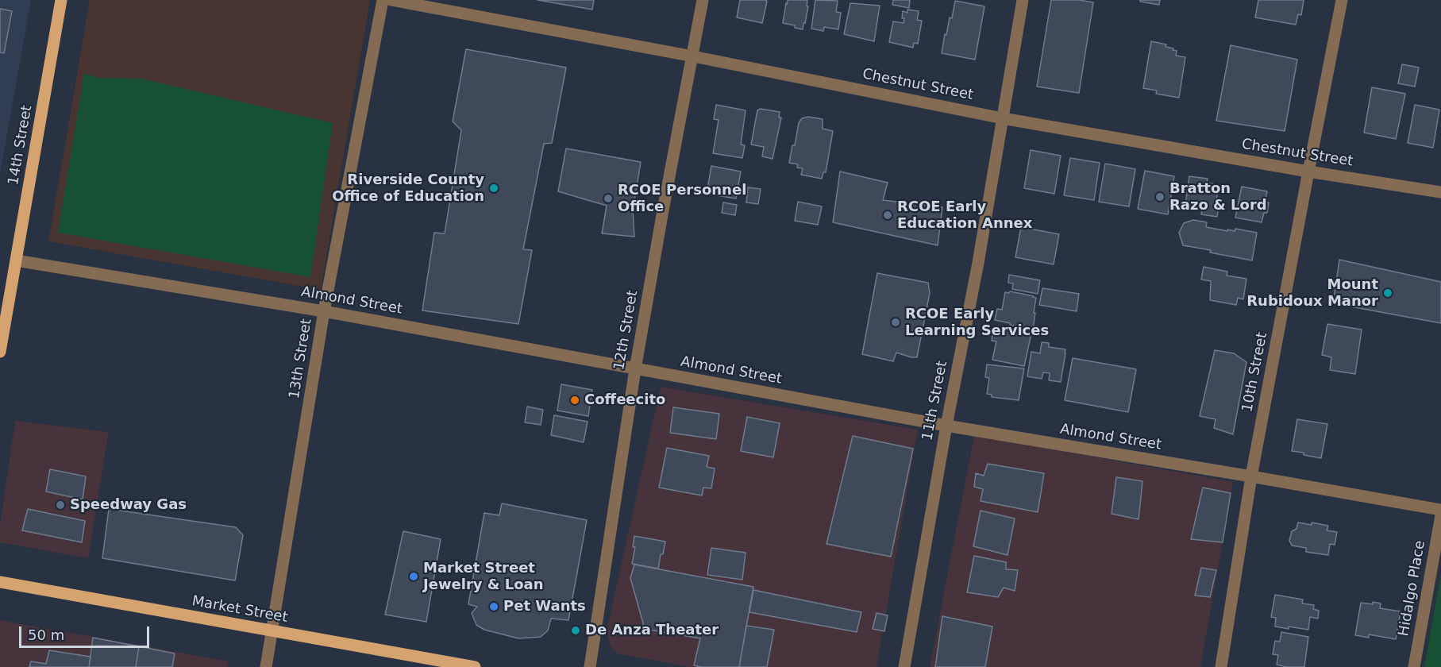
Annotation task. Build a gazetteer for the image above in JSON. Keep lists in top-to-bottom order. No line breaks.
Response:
{"streets":{"main road":["14th Street","Market Street"],"street":["Chestnut Street","Almond Street","12th Street","13th Street","10th Street","11th Street","Hidalgo Place"]},"crossings":[["Chestnut Street","12th Street"],["Chestnut Street","10th Street"],["Chestnut Street","11th Street"],["14th Street","Almond Street"],["Almond Street","12th Street"],["Almond Street","13th Street"],["Almond Street","10th Street"],["Almond Street","11th Street"],["13th Street","Market Street"]],"places":["Riverside County Office of Education","Bratton Razo & Lord","RCOE Personnel Office","RCOE Early Education Annex","Mount Rubidoux Manor","RCOE Early Learning Services","Coffeecito","Speedway Gas","Market Street Jewelry & Loan","Pet Wants","De Anza Theater"],"scale_bar":"50 m"}
